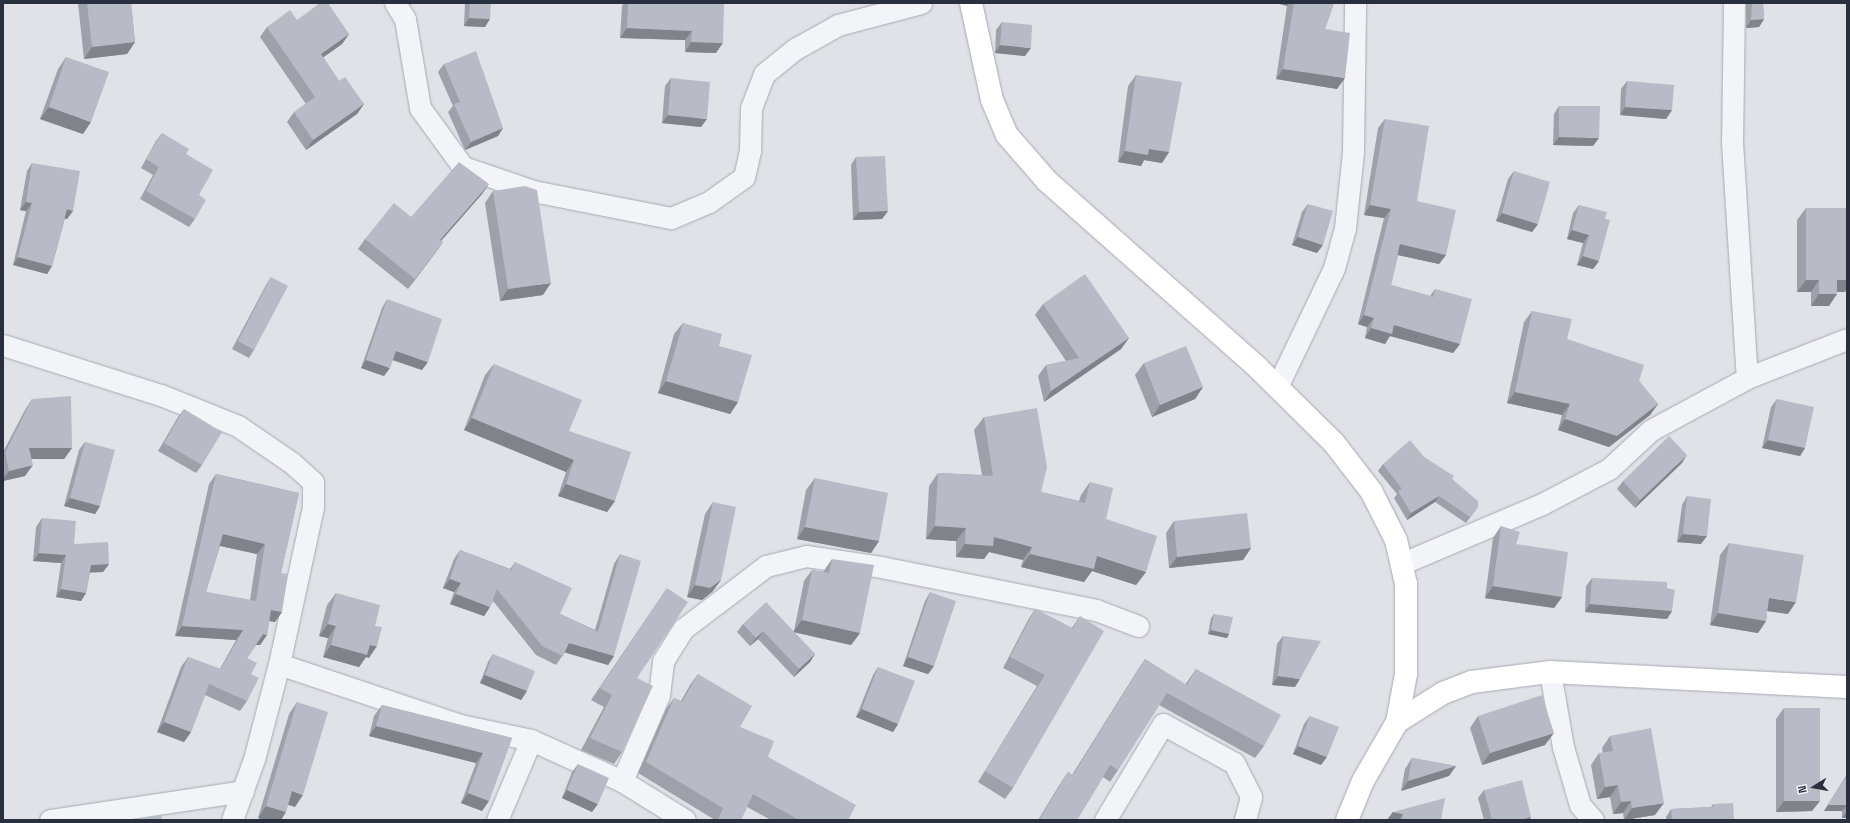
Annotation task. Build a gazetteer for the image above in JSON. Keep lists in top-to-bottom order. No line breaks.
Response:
{"north":"left"}
